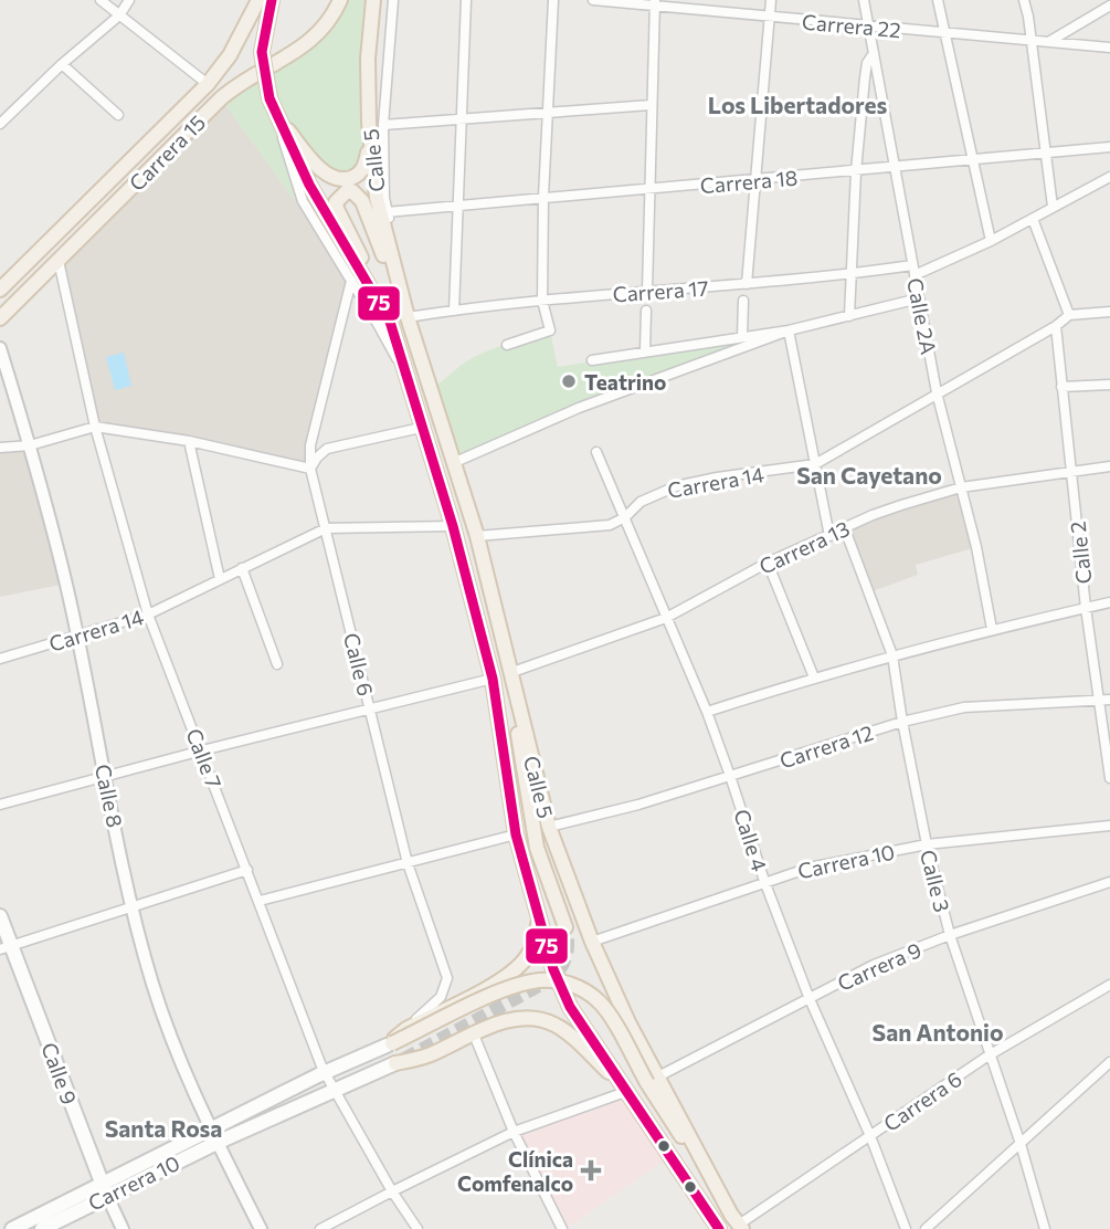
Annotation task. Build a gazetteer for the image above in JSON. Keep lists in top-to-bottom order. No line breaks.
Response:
{"streets":{"main road":["Carrera 15","Calle 5","Carrera 10","Calle 9"],"street":["Carrera 22","Carrera 18","Carrera 17","Calle 2A","Carrera 14","Carrera 13","Calle 2","Calle 6","Carrera 12","Calle 7","Calle 8","Calle 4","Calle 3","Carrera 9","Carrera 6"]},"crossings":[["Carrera 22","Calle 2A"],["Carrera 15","Calle 7"],["Calle 5","Carrera 18"],["Calle 5","Carrera 17"],["Calle 5","Carrera 14"],["Calle 5","Carrera 13"],["Calle 5","Calle 6"],["Calle 5","Carrera 12"],["Calle 5","Carrera 10"],["Calle 5","Carrera 9"],["Carrera 18","Calle 2A"],["Carrera 17","Calle 2A"],["Calle 2A","Carrera 14"],["Calle 2A","Carrera 13"],["Carrera 14","Calle 2"],["Carrera 14","Calle 6"],["Carrera 14","Calle 7"],["Carrera 14","Calle 8"],["Carrera 14","Calle 4"],["Carrera 13","Calle 2"],["Carrera 13","Calle 4"],["Carrera 13","Calle 3"],["Calle 2","Carrera 12"],["Carrera 12","Calle 4"],["Carrera 12","Calle 3"],["Calle 7","Carrera 10"],["Calle 8","Carrera 10"],["Calle 4","Carrera 10"],["Calle 4","Carrera 9"],["Calle 4","Carrera 6"],["Carrera 10","Calle 3"],["Carrera 10","Calle 9"],["Calle 3","Carrera 9"],["Calle 3","Carrera 6"]],"districts":["Los Libertadores","San Cayetano","San Antonio","Santa Rosa"],"places":{"other":["Teatrino"],"health":["Clínica Comfenalco"]},"lines":["transit line 75"]}
